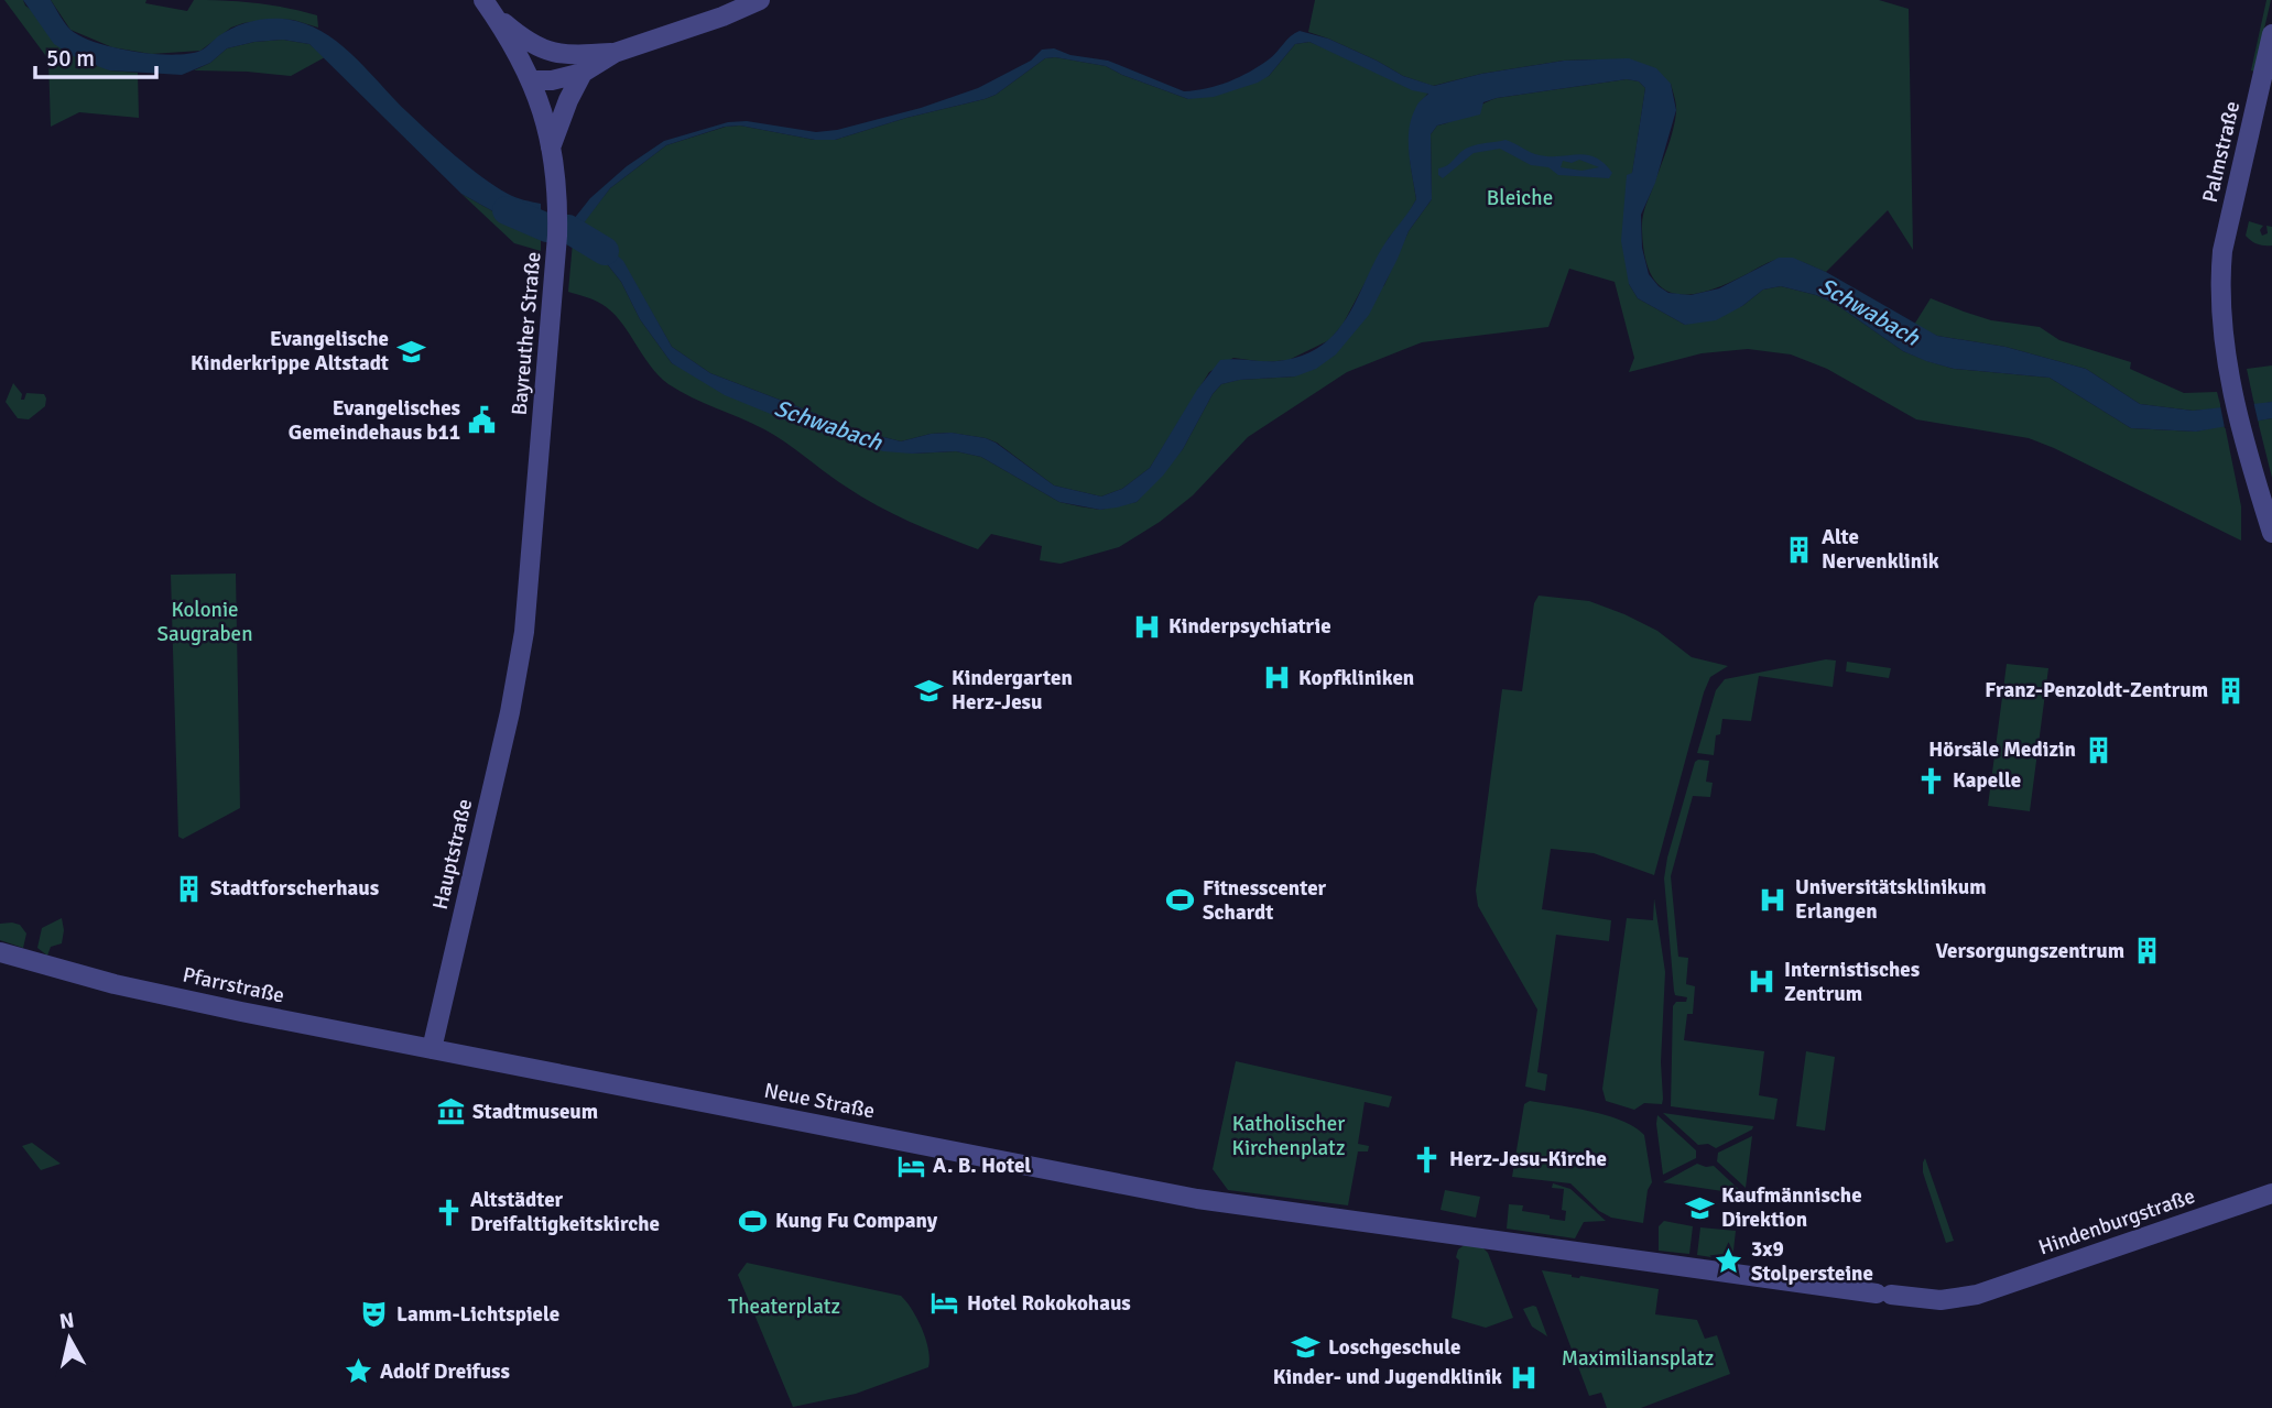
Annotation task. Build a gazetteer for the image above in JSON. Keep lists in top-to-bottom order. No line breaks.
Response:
{"streets":{"street":["Palmstraße","Bayreuther Straße","Hauptstraße","Pfarrstraße","Neue Straße","Hindenburgstraße"]},"crossings":[["Bayreuther Straße","Hauptstraße"],["Hauptstraße","Pfarrstraße"],["Hauptstraße","Neue Straße"],["Pfarrstraße","Neue Straße"],["Neue Straße","Hindenburgstraße"]],"water":["Schwabach"],"parks":["Bleiche","Kolonie Saugraben","Katholischer Kirchenplatz","Theaterplatz","Maximiliansplatz"],"places":{"school or university":["Evangelische Kinderkrippe Altstadt","Kindergarten Herz-Jesu","Kaufmännische Direktion","Loschgeschule"],"public building":["Evangelisches Gemeindehaus b11"],"building":["Alte Nervenklinik","Franz-Penzoldt-Zentrum","Hörsäle Medizin","Stadtforscherhaus","Versorgungszentrum"],"hospital":["Kinderpsychiatrie","Kopfkliniken","Universitätsklinikum Erlangen","Internistisches Zentrum","Kinder- und Jugendklinik"],"church":["Kapelle","Herz-Jesu-Kirche","Altstädter Dreifaltigkeitskirche"],"sports":["Fitnesscenter Schardt","Kung Fu Company"],"museum":["Stadtmuseum"],"hotel":["A. B. Hotel","Hotel Rokokohaus"],"place":["3x9 Stolpersteine","Adolf Dreifuss"],"theatre":["Lamm-Lichtspiele"]},"scale_bar":"50 m","north":"top"}
